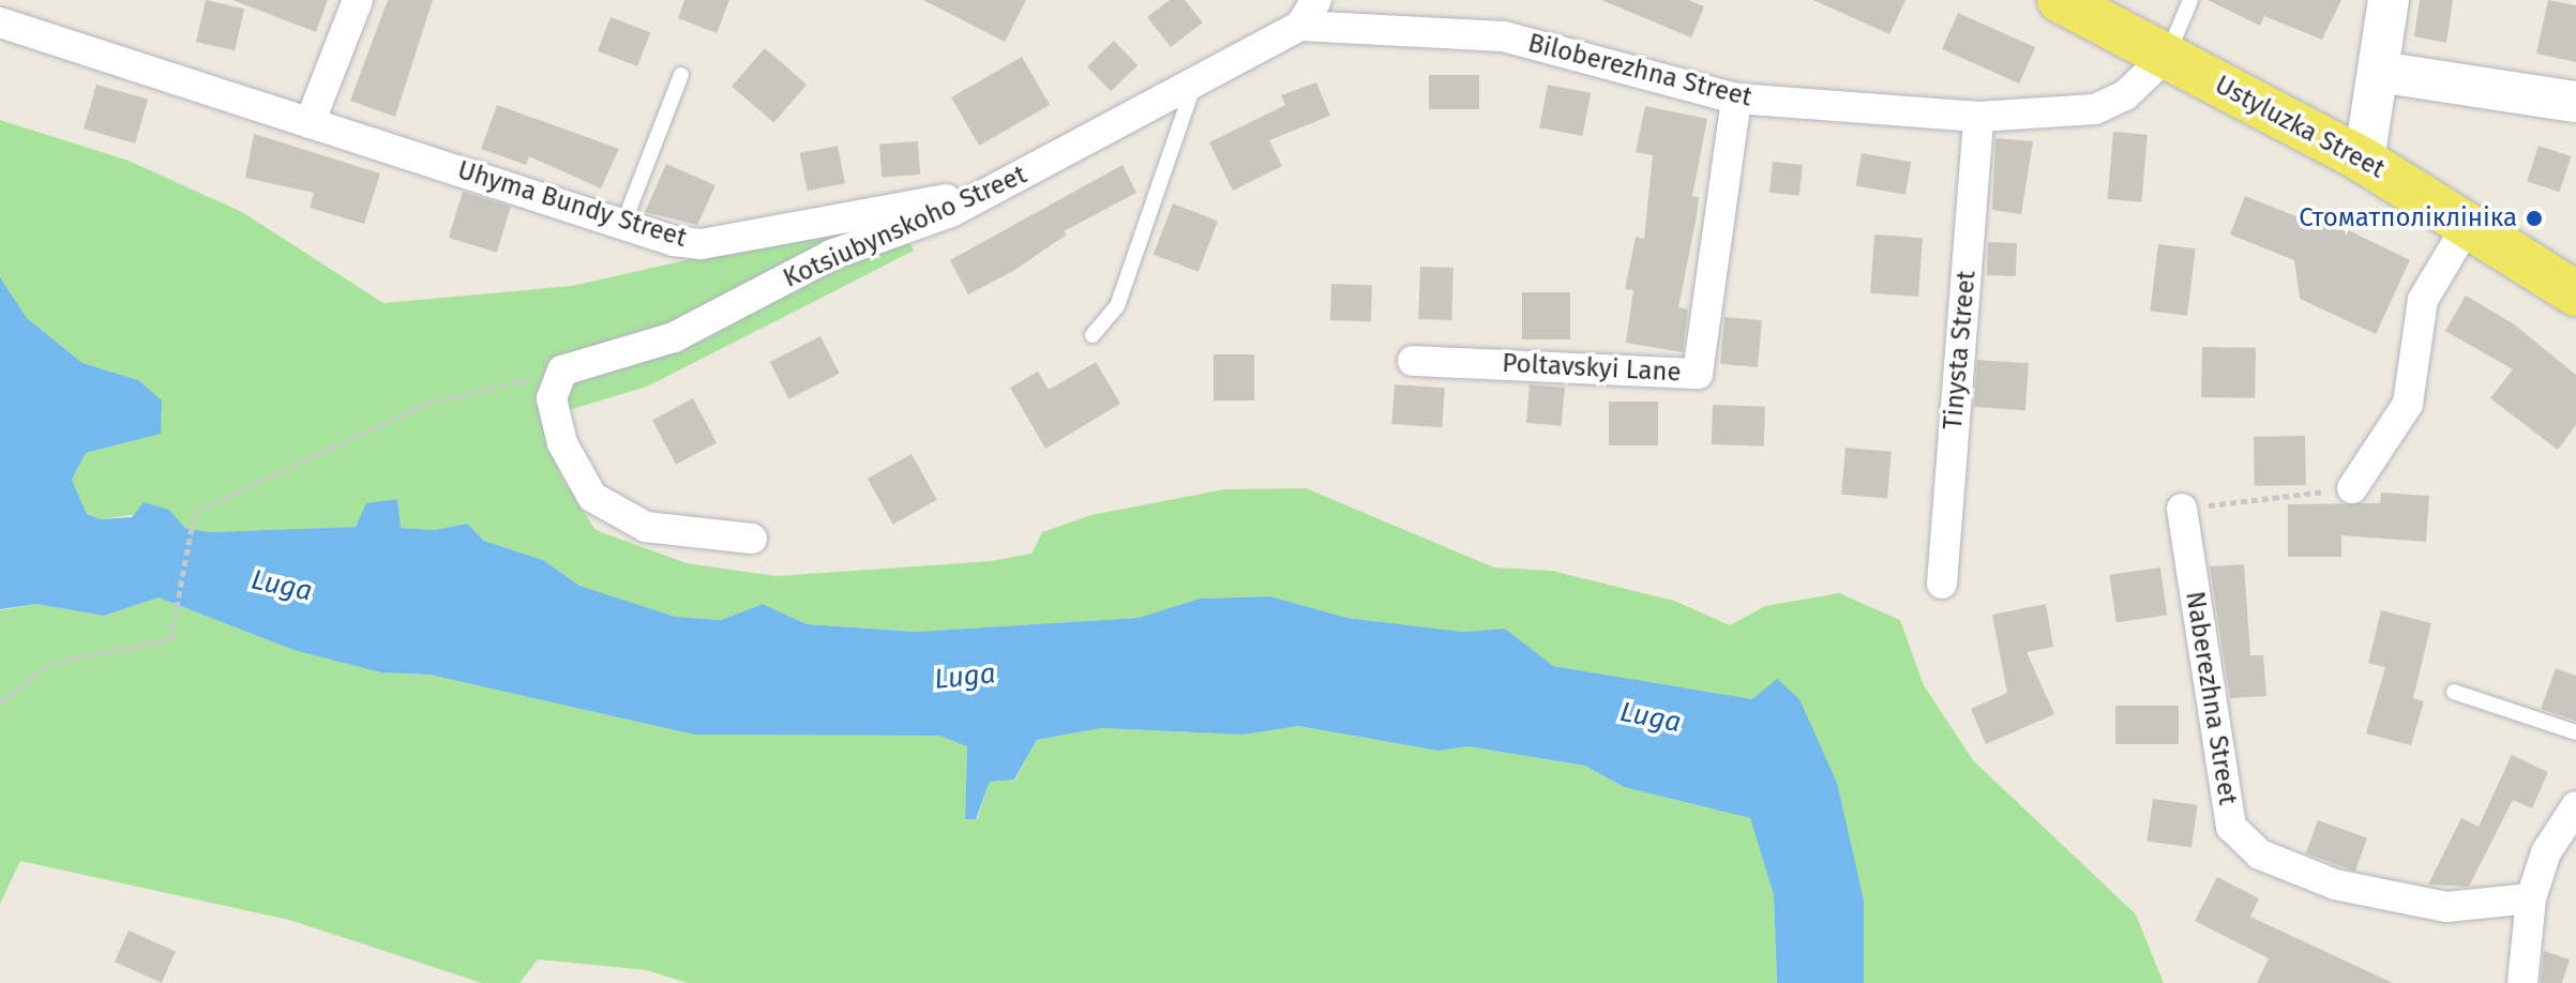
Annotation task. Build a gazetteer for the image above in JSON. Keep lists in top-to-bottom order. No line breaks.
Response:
{"streets":{"main road":["Ustyluzka Street"],"street":["Biloberezhna Street","Uhyma Bundy Street","Kotsiubynskoho Street","Tinysta Street","Poltavskyi Lane","Naberezhna Street"]},"crossings":[["Biloberezhna Street","Ustyluzka Street"],["Biloberezhna Street","Kotsiubynskoho Street"],["Biloberezhna Street","Tinysta Street"],["Biloberezhna Street","Poltavskyi Lane"],["Uhyma Bundy Street","Kotsiubynskoho Street"]],"water":["Luga"],"places":["Стоматполіклініка"]}
